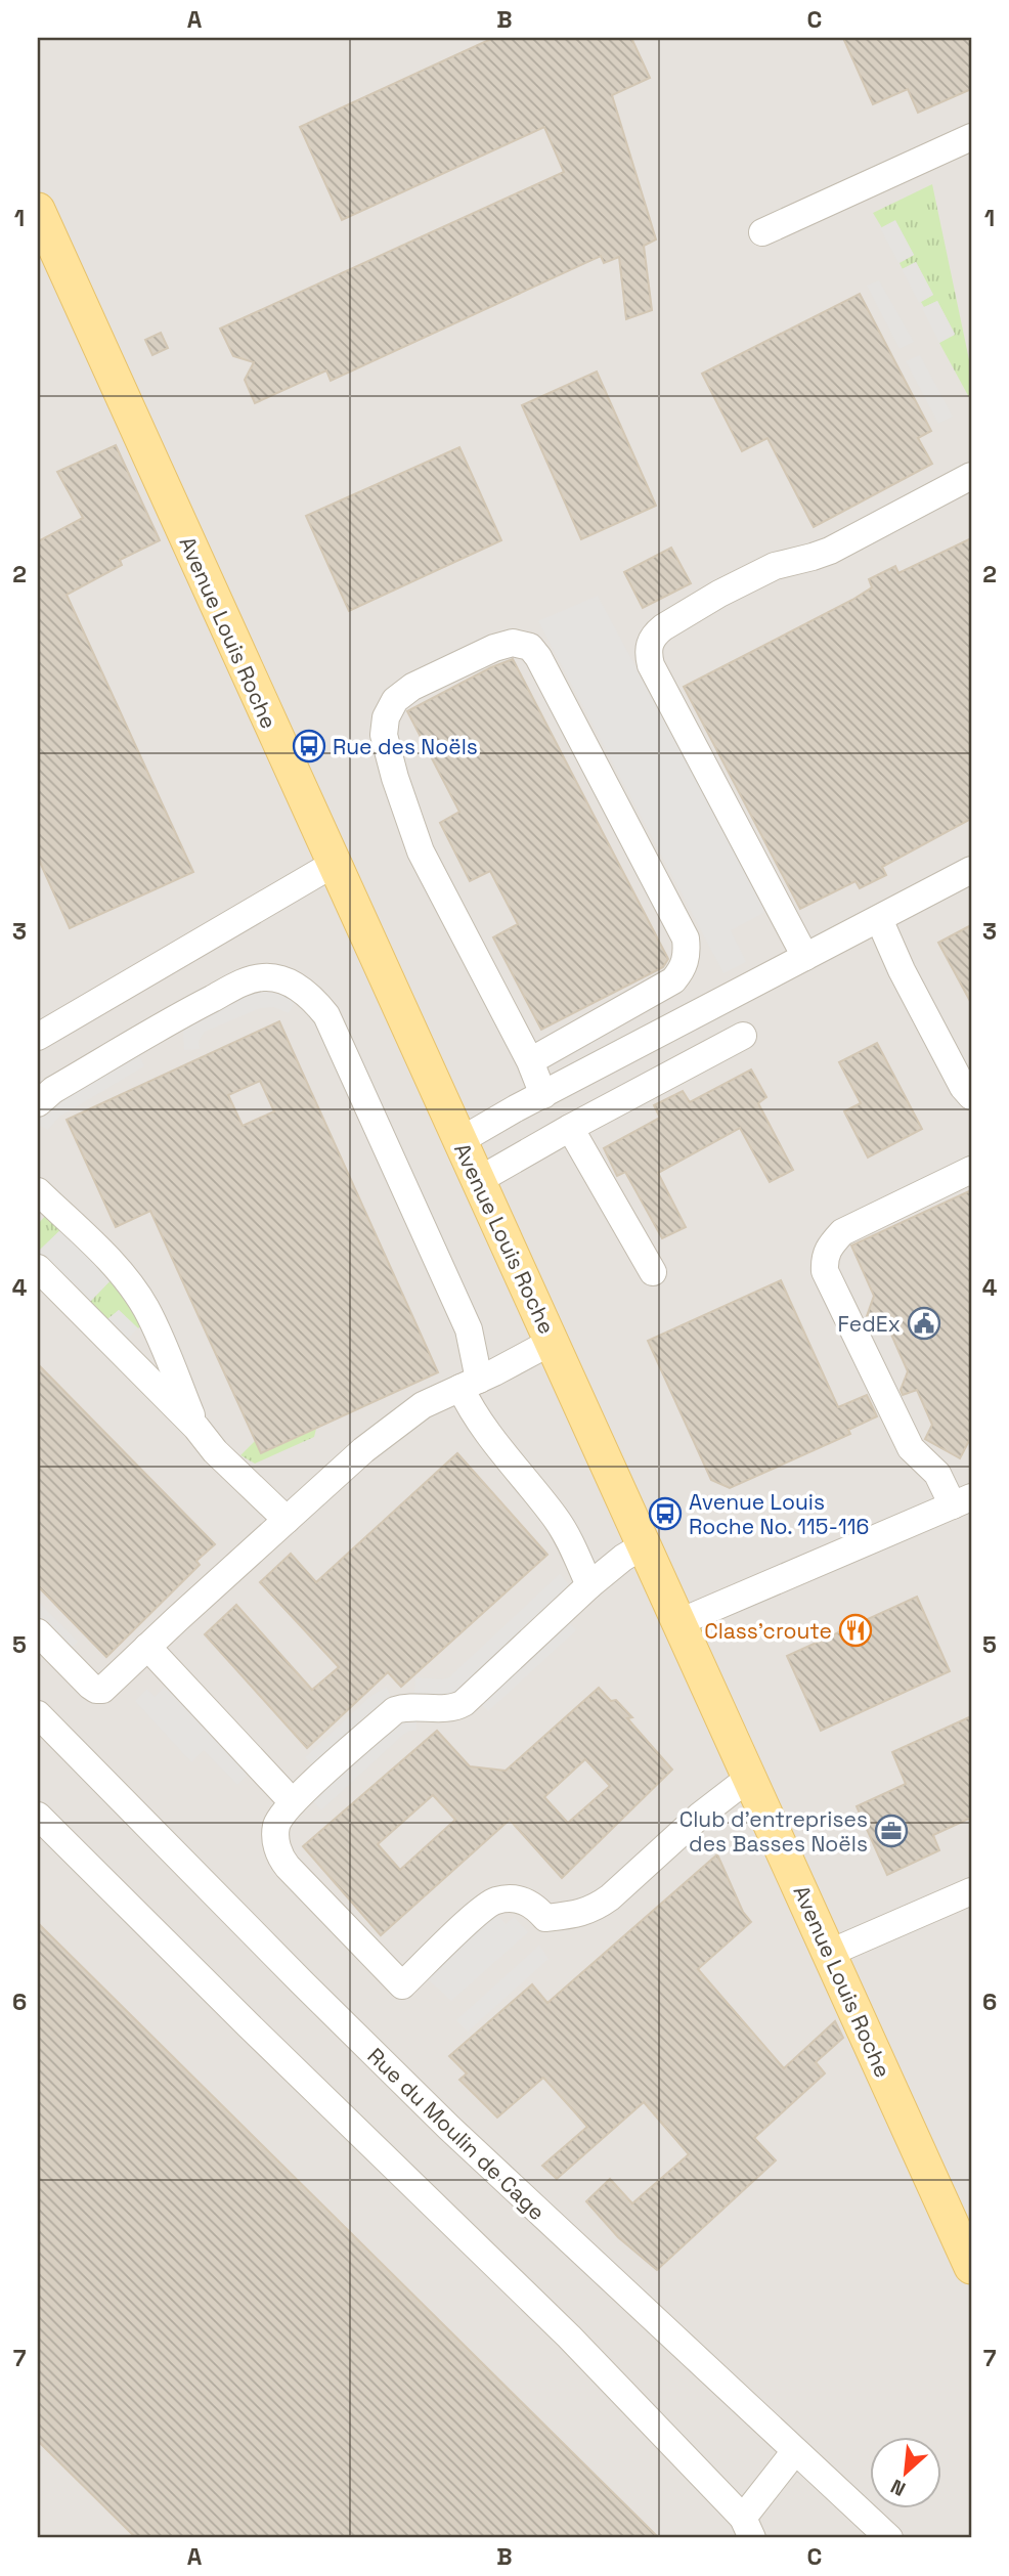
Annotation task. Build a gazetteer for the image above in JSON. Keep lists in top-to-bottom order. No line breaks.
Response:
{"streets":{"main road":["Avenue Louis Roche"],"street":["Rue du Moulin de Cage"]},"places":{"bus stop":["Rue des Noëls","Avenue Louis Roche No. 115-116"],"public building":["FedEx"],"restaurant":["Class'croute"],"office":["Club d’entreprises des Basses Noëls"]},"north":"bottom left","grid":{"columns":["A","B","C"],"rows":["1","2","3","4","5","6","7"]}}
